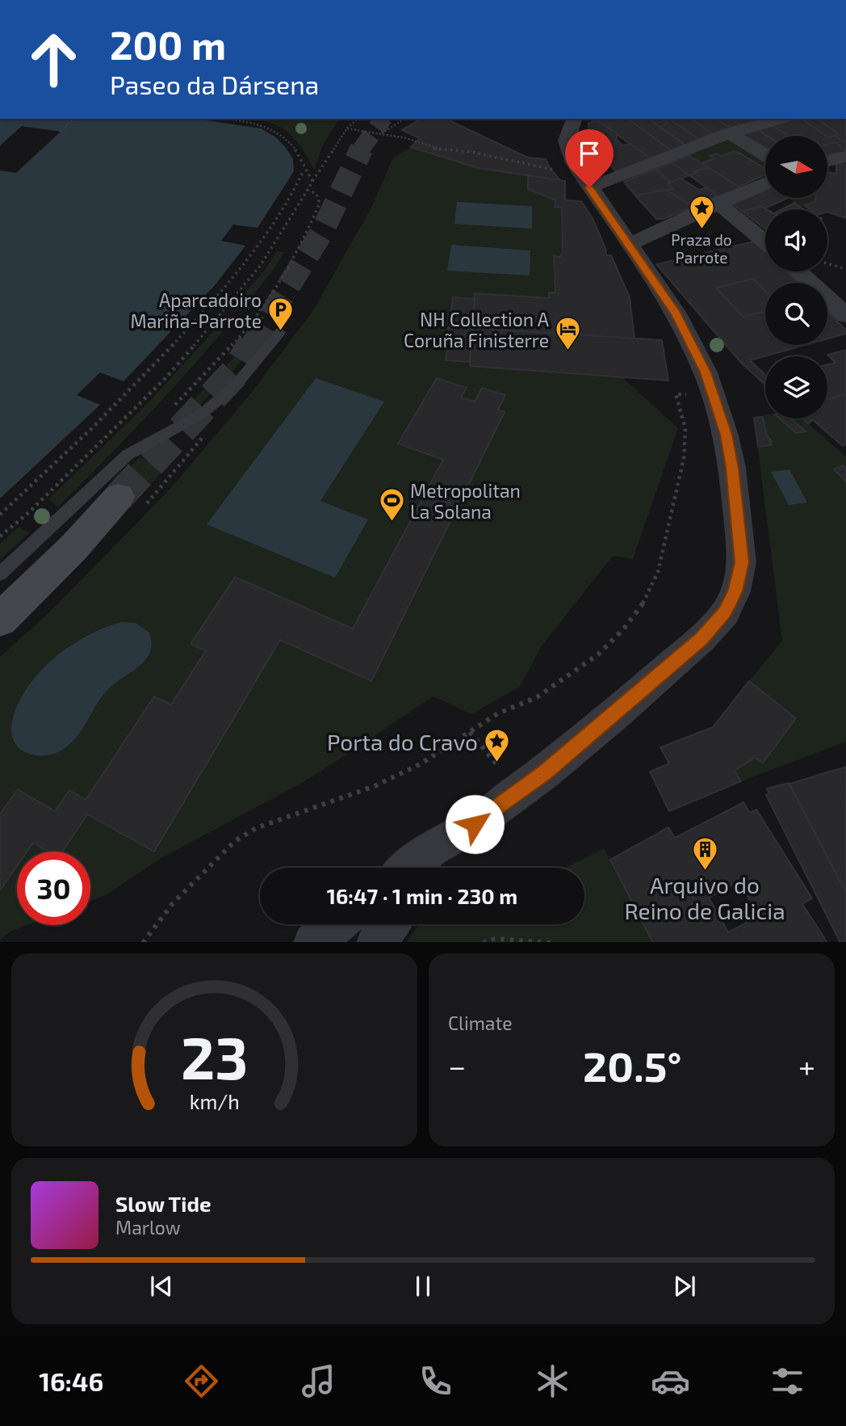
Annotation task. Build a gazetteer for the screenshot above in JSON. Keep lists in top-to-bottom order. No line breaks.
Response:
{"places":{"place":["Praza do Parrote","Porta do Cravo"],"parking":["Aparcadoiro Mariña-Parrote"],"hotel":["NH Collection A Coruña Finisterre"],"sports":["Metropolitan La Solana"],"building":["Arquivo do Reino de Galicia"]},"north":"right","page":{"turn":["200 m","Paseo da Dársena"],"limit":"30","trip":"16:47 · 1 min · 230 m","tile":"Climate","heat":["−","20.5°","+"],"song":["Slow Tide","Marlow"],"tabs":"16:46","gauge":["23","km/h"]}}
